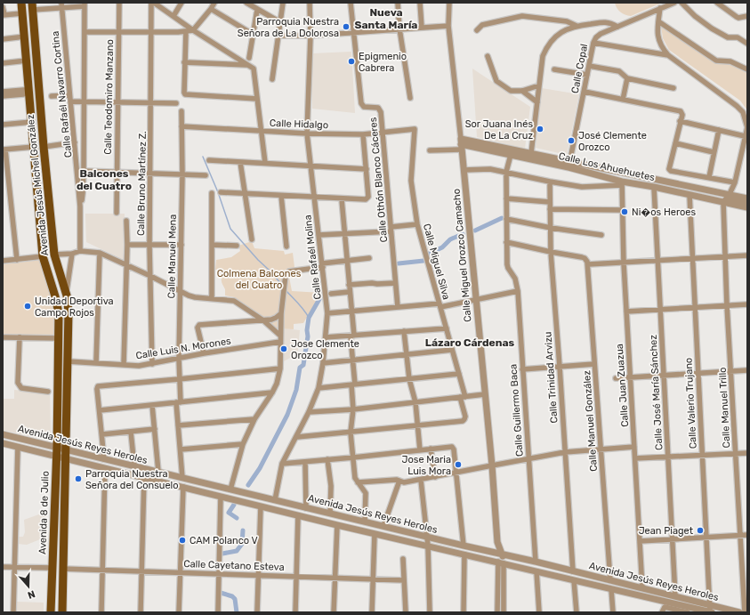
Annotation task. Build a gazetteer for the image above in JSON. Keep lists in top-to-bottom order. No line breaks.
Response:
{"streets":{"main road":["Avenida Jesús Michel González","Avenida 8 de Julio"],"street":["Calle Copal","Calle Rafaél Navarro Cortina","Calle Teodomiro Manzano","Calle Hidalgo","Calle Los Ahuehuetes","Calle Othón Blanco Cáceres","Calle Bruno Martínez Z.","Calle Miguel Orozco Camacho","Calle Manuel Mena","Calle Rafaél Molina","Calle Miguel Silva","Calle Luis N. Morones","Calle Trinidad Arvizu","Calle Juan Zuazua","Calle José María Sánchez","Calle Valerio Trujano","Calle Manuel Trillo","Calle Guillermo Baca","Calle Manuel González","Avenida Jesús Reyes Heroles","Calle Cayetano Esteva"]},"crossings":[["Calle Copal","Calle Los Ahuehuetes"],["Calle Hidalgo","Calle Othón Blanco Cáceres"],["Calle Hidalgo","Calle Manuel Mena"],["Calle Hidalgo","Calle Rafaél Molina"],["Calle Hidalgo","Calle Miguel Silva"],["Calle Los Ahuehuetes","Calle Miguel Orozco Camacho"],["Calle Los Ahuehuetes","Calle Juan Zuazua"],["Calle Los Ahuehuetes","Calle José María Sánchez"],["Calle Los Ahuehuetes","Calle Valerio Trujano"],["Calle Los Ahuehuetes","Calle Manuel Trillo"],["Calle Los Ahuehuetes","Calle Guillermo Baca"],["Calle Bruno Martínez Z.","Calle Luis N. Morones"],["Avenida Jesús Michel González","Calle Luis N. Morones"],["Avenida Jesús Michel González","Avenida Jesús Reyes Heroles"],["Avenida Jesús Michel González","Avenida 8 de Julio"],["Calle Miguel Orozco Camacho","Avenida Jesús Reyes Heroles"],["Calle Manuel Mena","Calle Luis N. Morones"],["Calle Manuel Mena","Avenida Jesús Reyes Heroles"],["Calle Rafaél Molina","Avenida Jesús Reyes Heroles"],["Calle Trinidad Arvizu","Avenida Jesús Reyes Heroles"],["Calle Juan Zuazua","Avenida Jesús Reyes Heroles"],["Calle José María Sánchez","Avenida Jesús Reyes Heroles"],["Calle Valerio Trujano","Avenida Jesús Reyes Heroles"],["Calle Guillermo Baca","Avenida Jesús Reyes Heroles"],["Calle Manuel González","Avenida Jesús Reyes Heroles"],["Avenida Jesús Reyes Heroles","Avenida 8 de Julio"],["Avenida 8 de Julio","Calle Cayetano Esteva"]],"districts":["Nueva Santa María","Balcones del Cuatro","Lázaro Cárdenas"],"parks":["Colmena Balcones del Cuatro"],"places":["Parroquia Nuestra Señora de La Dolorosa","Epigmenio Cabrera","Sor Juana Inés De La Cruz","José Clemente Orozco","Ni�os Heroes","Unidad Deportiva Campo Rojos","Jose Clemente Orozco","Jose Maria Luis Mora","Parroquia Nuestra Señora del Consuelo","Jean Piaget","CAM Polanco V"],"north":"bottom"}
